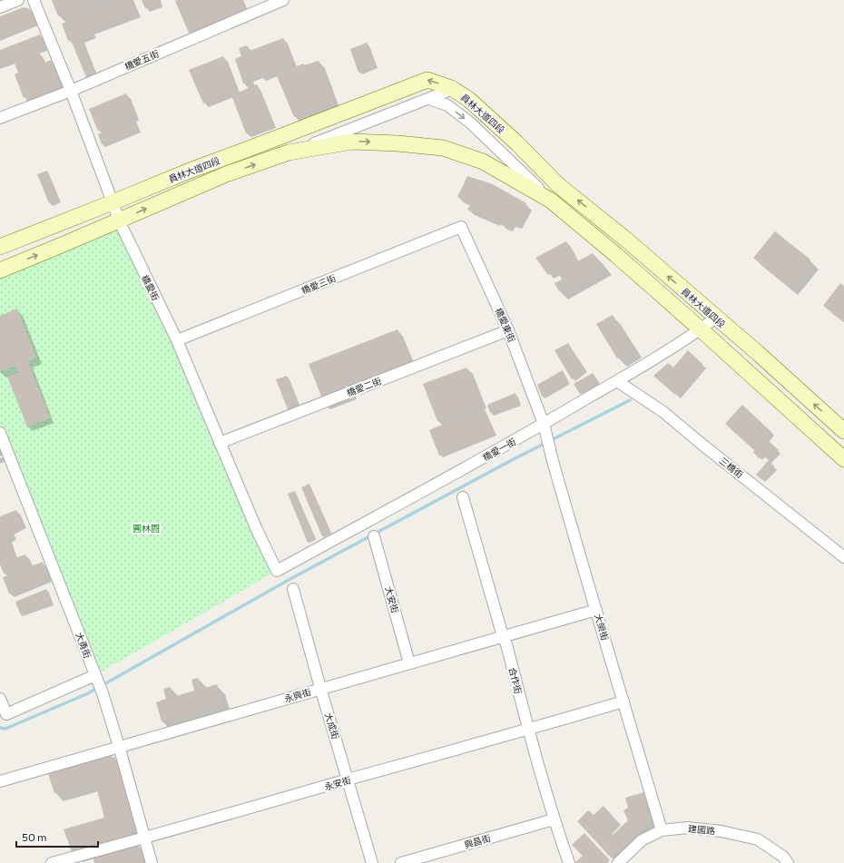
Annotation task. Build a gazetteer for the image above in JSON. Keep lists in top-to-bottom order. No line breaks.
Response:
{"streets":{"main road":["員林大道四段"],"street":["橋愛五街","橋愛三街","橋愛街","橋愛東街","橋愛二街","橋愛一街","三橋街","大安街","大榮街","大勇街","合作街","永興街","大成街","永安街","建國路","興昌街"]},"crossings":[["橋愛五街","橋愛街"],["員林大道四段","橋愛街"],["員林大道四段","橋愛一街"],["橋愛三街","橋愛街"],["橋愛三街","橋愛東街"],["橋愛街","橋愛二街"],["橋愛街","橋愛一街"],["橋愛東街","橋愛二街"],["橋愛東街","橋愛一街"],["橋愛東街","大榮街"],["橋愛一街","三橋街"],["橋愛一街","大榮街"],["大安街","永興街"],["大榮街","永興街"],["大榮街","永安街"],["大榮街","建國路"],["大勇街","永興街"],["大勇街","永安街"],["合作街","永興街"],["合作街","永安街"],["合作街","興昌街"],["永興街","大成街"],["大成街","永安街"]],"parks":["圓林園"],"scale_bar":"50 m"}
